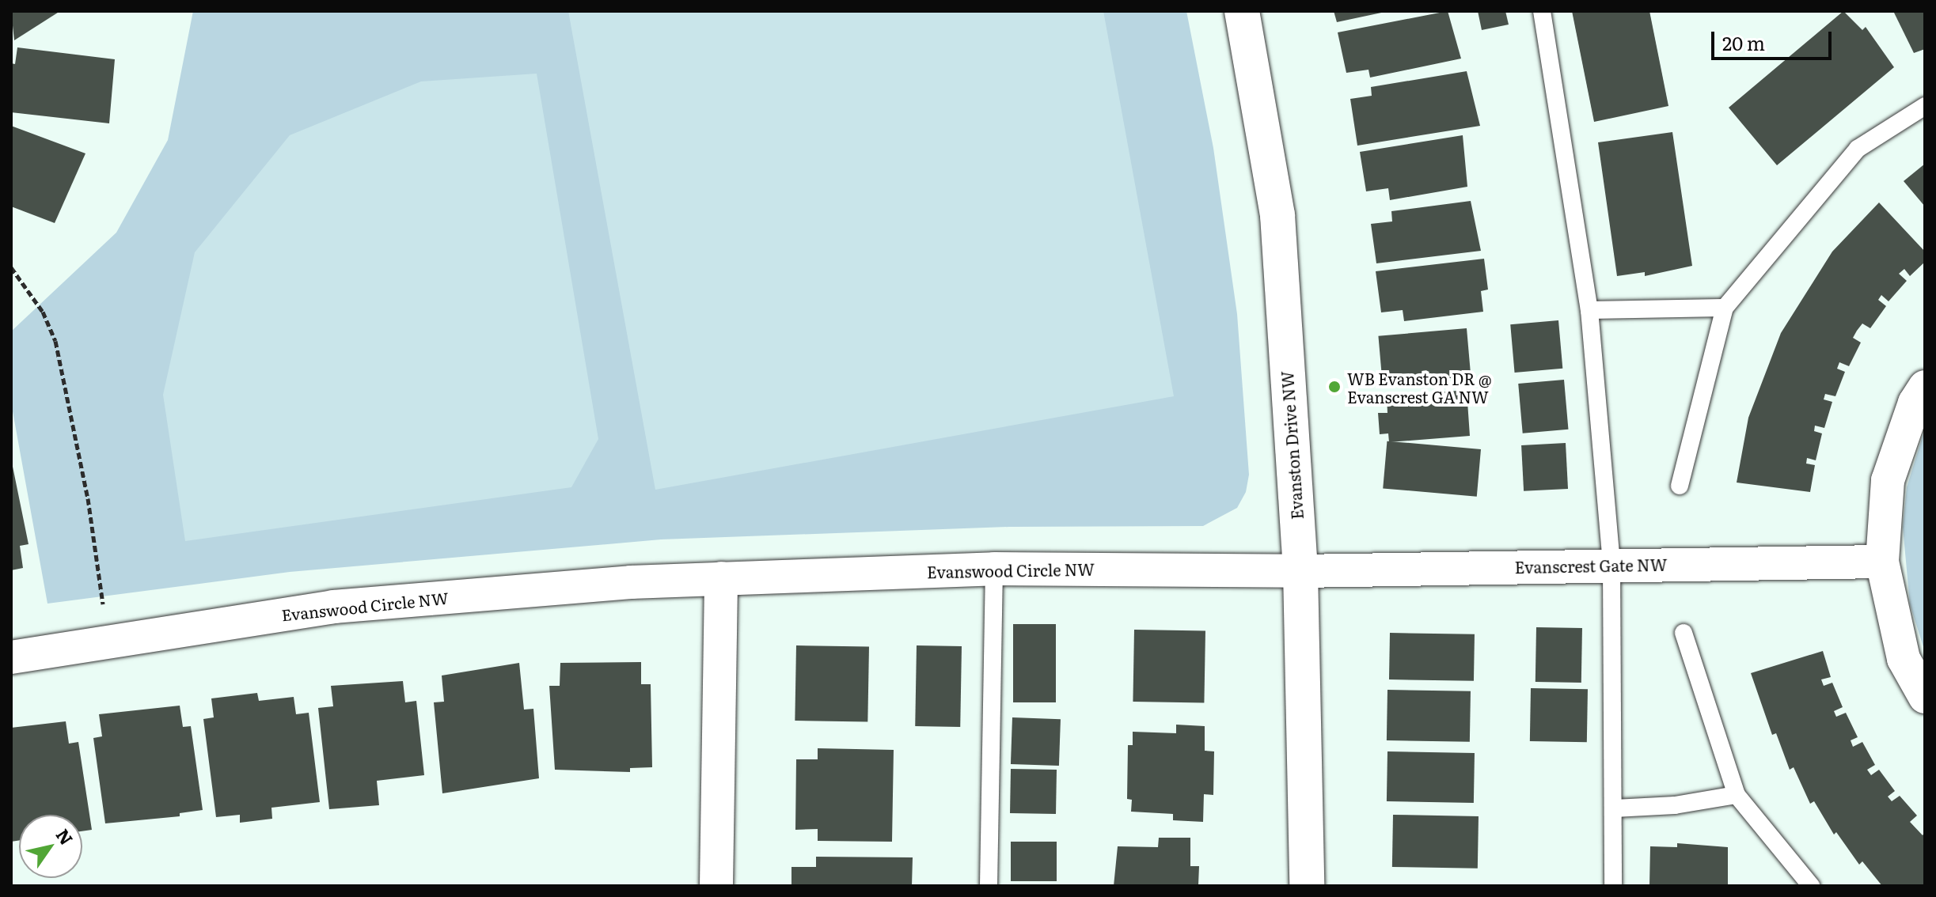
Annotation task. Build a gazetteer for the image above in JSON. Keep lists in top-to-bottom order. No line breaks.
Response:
{"streets":{"street":["Evanston Drive NW","Evanscrest Gate NW","Evanswood Circle NW"]},"crossings":[["Evanston Drive NW","Evanscrest Gate NW"],["Evanston Drive NW","Evanswood Circle NW"],["Evanscrest Gate NW","Evanswood Circle NW"]],"places":["WB Evanston DR @ Evanscrest GA NW"],"scale_bar":"20 m","north":"top right"}
